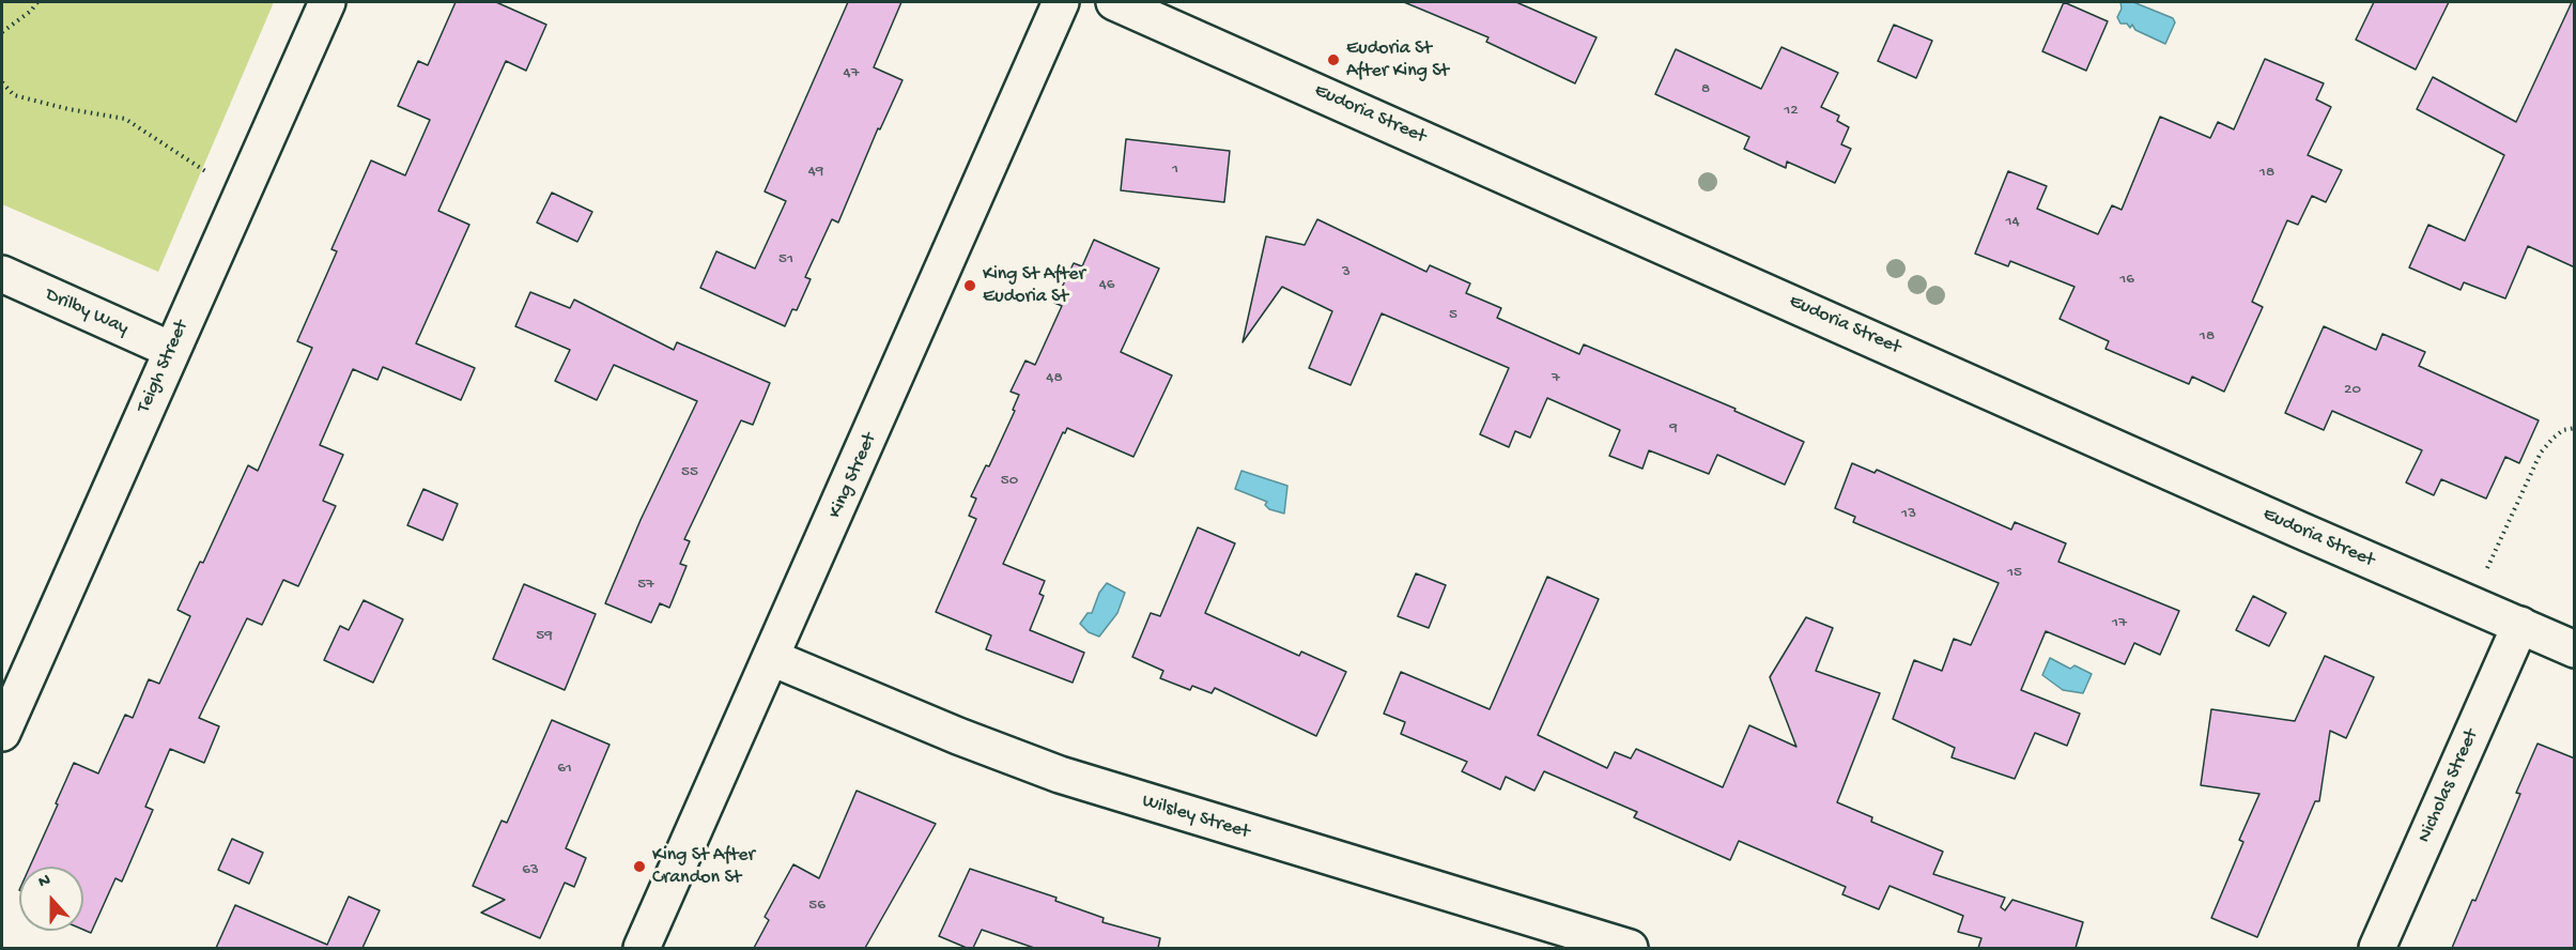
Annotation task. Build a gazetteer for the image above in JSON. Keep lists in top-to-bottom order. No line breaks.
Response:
{"streets":{"main road":["Eudoria Street","Drilby Way","Teigh Street","King Street","Nicholas Street","Wilsley Street"]},"crossings":[["Eudoria Street","Nicholas Street"],["Drilby Way","Teigh Street"],["King Street","Wilsley Street"]],"places":["Eudoria St After King St","King St After Eudoria St","King St After Crandon St"],"house_numbers":["47","8","12","1","49","18","14","51","3","16","46","5","18","48","7","20","9","55","50","13","15","57","17","59","61","63","56"],"north":"top"}
